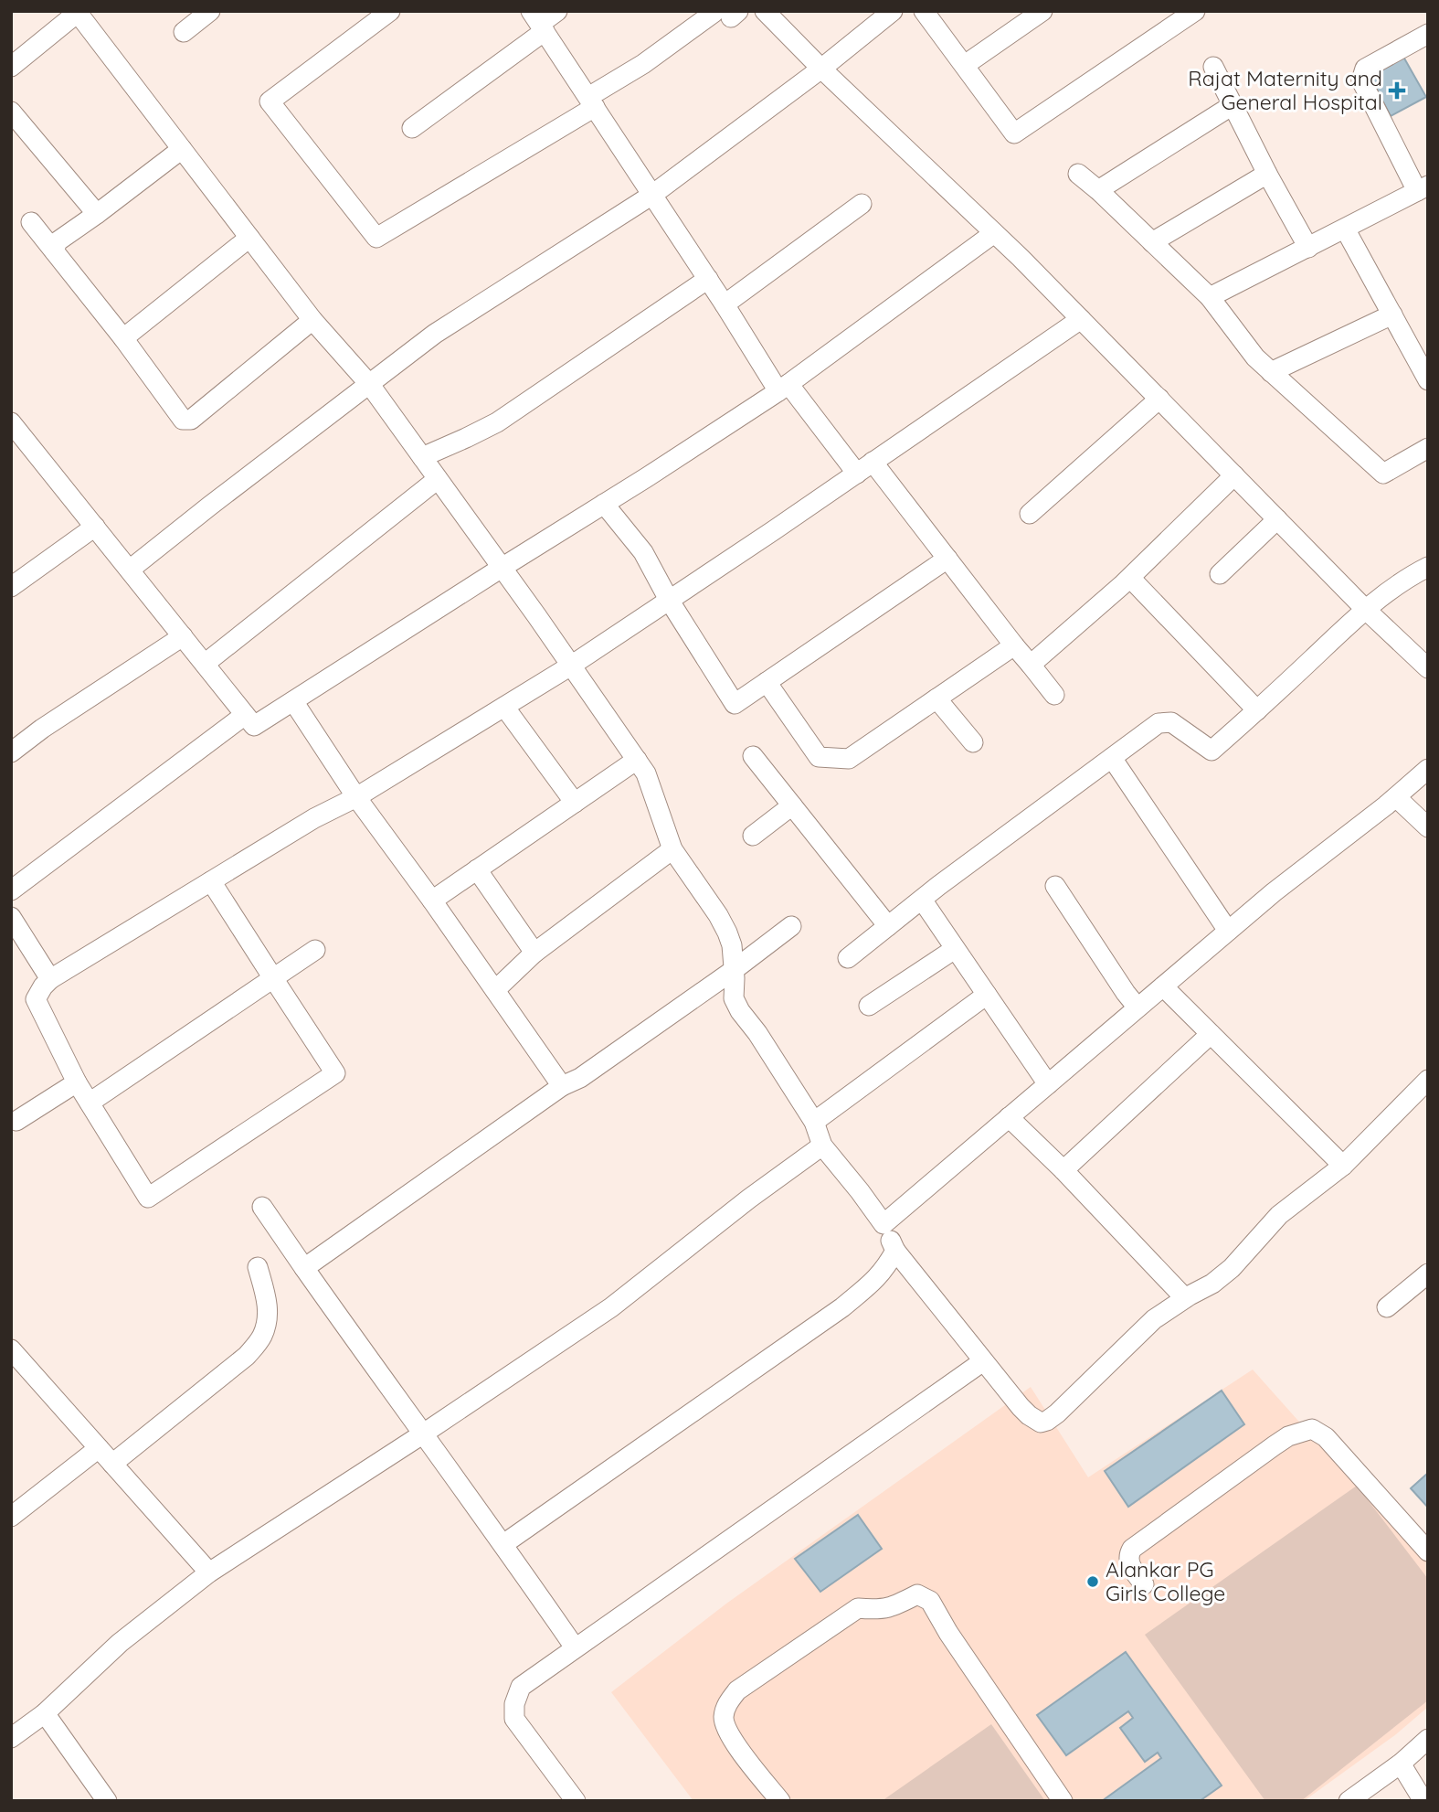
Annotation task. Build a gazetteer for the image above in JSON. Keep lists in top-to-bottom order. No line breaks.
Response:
{"places":{"health":["Rajat Maternity and General Hospital"],"other":["Alankar PG Girls College"]}}
